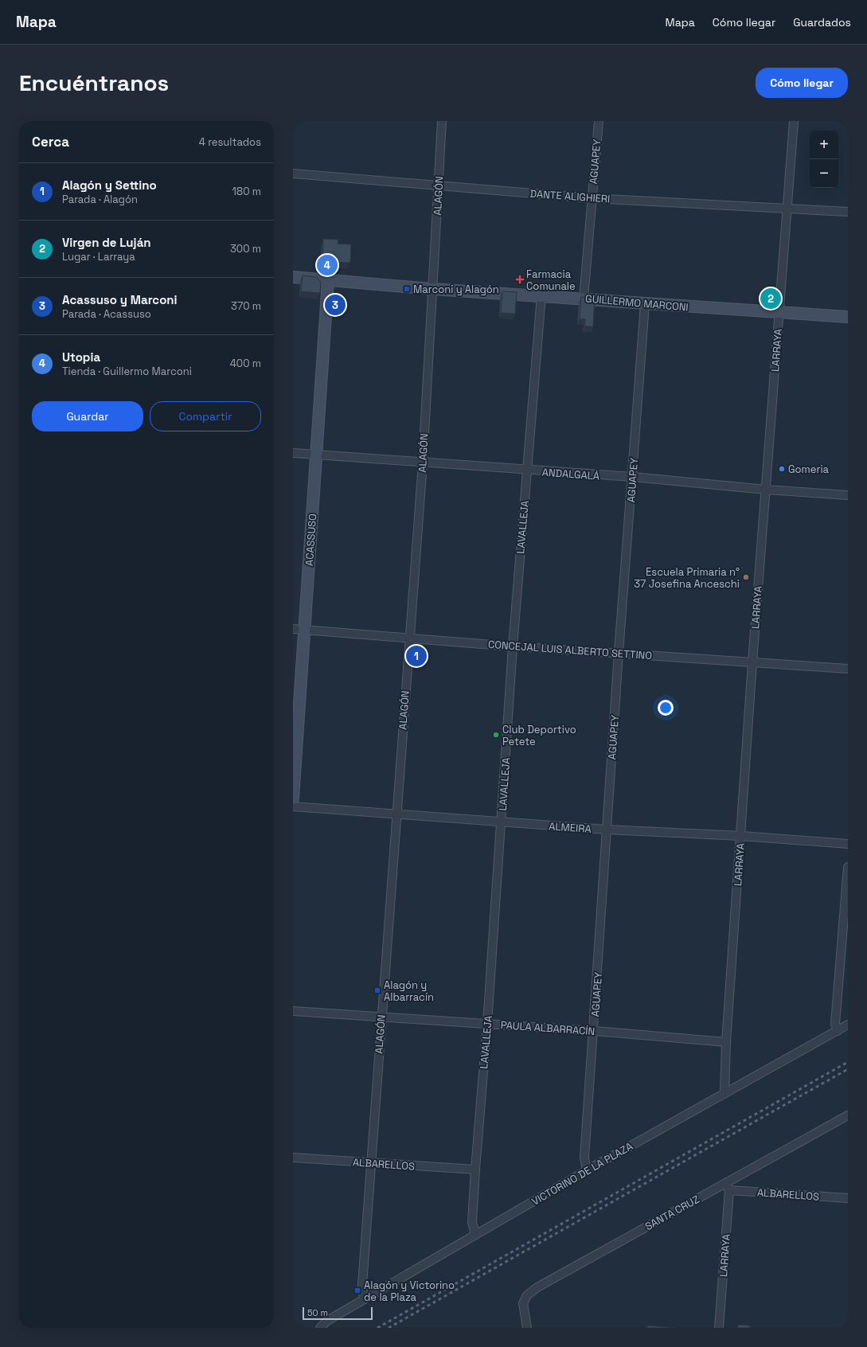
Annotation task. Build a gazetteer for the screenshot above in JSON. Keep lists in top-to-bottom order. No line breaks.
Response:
{"streets":{"street":["AGUAPEY","ALAGÓN","DANTE ALIGHIERI","GUILLERMO MARCONI","LARRAYA","ANDALGALÁ","LAVALLEJA","ACASSUSO","CONCEJAL LUIS ALBERTO SETTINO","ALMEIRA","PAULA ALBARRACÍN","ALBARELLOS","VICTORINO DE LA PLAZA","SANTA CRUZ"]},"crossings":[["AGUAPEY","DANTE ALIGHIERI"],["AGUAPEY","GUILLERMO MARCONI"],["AGUAPEY","ANDALGALÁ"],["AGUAPEY","CONCEJAL LUIS ALBERTO SETTINO"],["AGUAPEY","ALMEIRA"],["AGUAPEY","PAULA ALBARRACÍN"],["AGUAPEY","VICTORINO DE LA PLAZA"],["ALAGÓN","DANTE ALIGHIERI"],["ALAGÓN","GUILLERMO MARCONI"],["ALAGÓN","ANDALGALÁ"],["ALAGÓN","CONCEJAL LUIS ALBERTO SETTINO"],["ALAGÓN","ALMEIRA"],["ALAGÓN","PAULA ALBARRACÍN"],["ALAGÓN","ALBARELLOS"],["ALAGÓN","VICTORINO DE LA PLAZA"],["DANTE ALIGHIERI","LARRAYA"],["GUILLERMO MARCONI","LARRAYA"],["GUILLERMO MARCONI","LAVALLEJA"],["GUILLERMO MARCONI","ACASSUSO"],["LARRAYA","ANDALGALÁ"],["LARRAYA","CONCEJAL LUIS ALBERTO SETTINO"],["LARRAYA","ALMEIRA"],["LARRAYA","PAULA ALBARRACÍN"],["LARRAYA","ALBARELLOS"],["LARRAYA","VICTORINO DE LA PLAZA"],["LARRAYA","SANTA CRUZ"],["ANDALGALÁ","LAVALLEJA"],["ANDALGALÁ","ACASSUSO"],["LAVALLEJA","CONCEJAL LUIS ALBERTO SETTINO"],["LAVALLEJA","ALMEIRA"],["LAVALLEJA","PAULA ALBARRACÍN"],["LAVALLEJA","ALBARELLOS"],["LAVALLEJA","VICTORINO DE LA PLAZA"],["ACASSUSO","CONCEJAL LUIS ALBERTO SETTINO"],["ALBARELLOS","SANTA CRUZ"]],"places":{"health":["Farmacia Comunale"],"transit":["Marconi y Alagón","Alagón y Albarracín","Alagón y Victorino de la Plaza"],"other":["Gomeria","Escuela Primaria n° 37 Josefina Anceschi","Club Deportivo Petete"]},"scale_bar":"50 m","page":{"header":"Mapa","nav":["Mapa","Cómo llegar","Guardados"],"buttons":["Cómo llegar",["Guardar","Compartir"]],"title":"Encuéntranos","heading":["Cerca","4 resultados"],"map_buttons":["+","−"],"list":[{"mark":"1","name":"Alagón y Settino","note":"Parada · Alagón","value":"180 m"},{"mark":"2","name":"Virgen de Luján","note":"Lugar · Larraya","value":"300 m"},{"mark":"3","name":"Acassuso y Marconi","note":"Parada · Acassuso","value":"370 m"},{"mark":"4","name":"Utopia","note":"Tienda · Guillermo Marconi","value":"400 m"}],"pins":["4","2","3","1"],"scale":"50 m"}}
